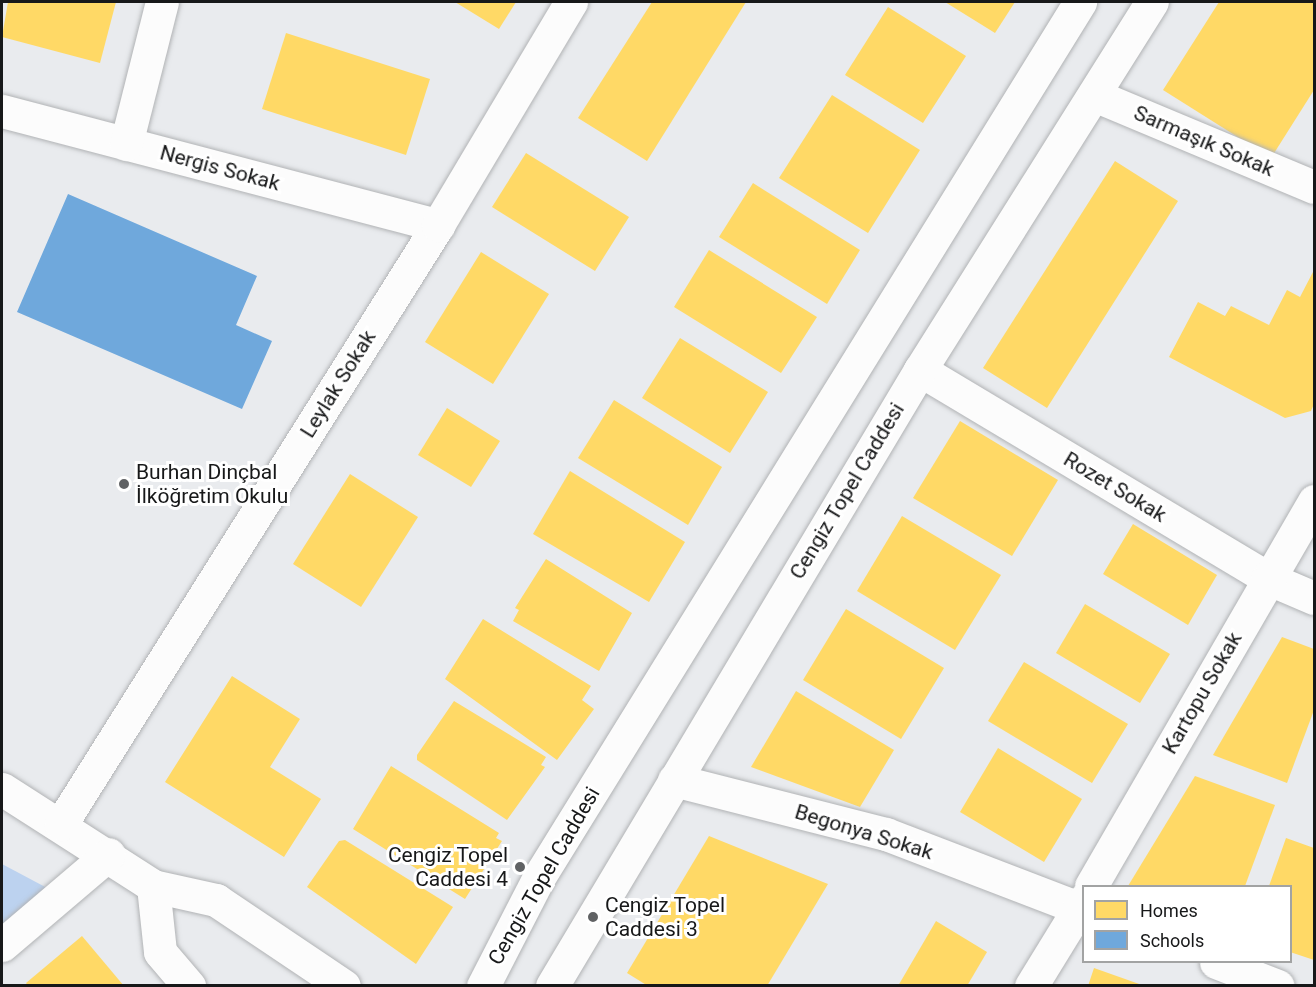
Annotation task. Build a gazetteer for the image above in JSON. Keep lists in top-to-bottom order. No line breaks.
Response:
{"streets":{"street":["Sarmaşık Sokak","Nergis Sokak","Leylak Sokak","Rozet Sokak","Cengiz Topel Caddesi","Kartopu Sokak","Begonya Sokak"]},"crossings":[["Sarmaşık Sokak","Cengiz Topel Caddesi"],["Nergis Sokak","Leylak Sokak"],["Rozet Sokak","Cengiz Topel Caddesi"],["Rozet Sokak","Kartopu Sokak"],["Cengiz Topel Caddesi","Begonya Sokak"]],"places":["Burhan Dinçbal İlköğretim Okulu","Cengiz Topel Caddesi 4","Cengiz Topel Caddesi 3"],"legend":["Homes","Schools"]}
